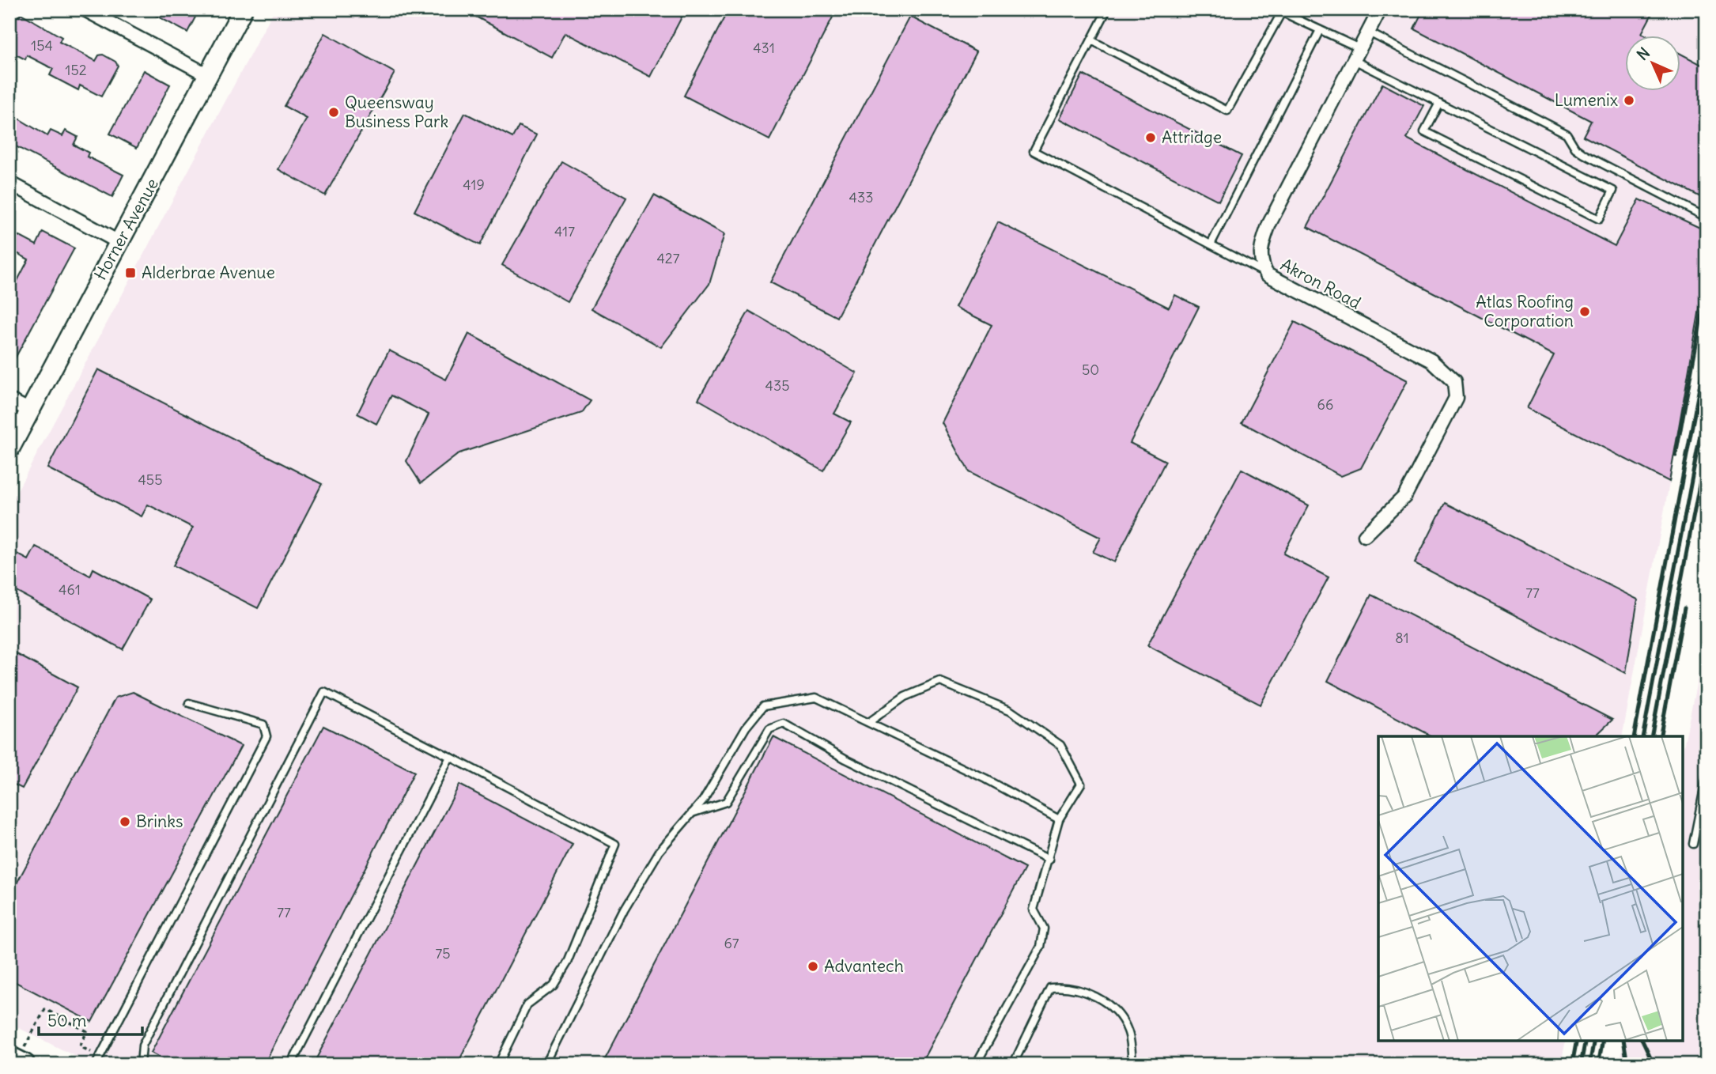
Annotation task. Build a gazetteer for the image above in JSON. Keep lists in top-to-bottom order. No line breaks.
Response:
{"streets":{"main road":["Horner Avenue"],"street":["Akron Road"]},"places":{"other":["Lumenix","Queensway Business Park","Attridge","Atlas Roofing Corporation","Brinks","Advantech"],"transit":["Alderbrae Avenue"]},"house_numbers":["154","431","152","419","433","417","427","50","435","66","455","461","77","81","77","67","75"],"scale_bar":"50 m","north":"top left"}
